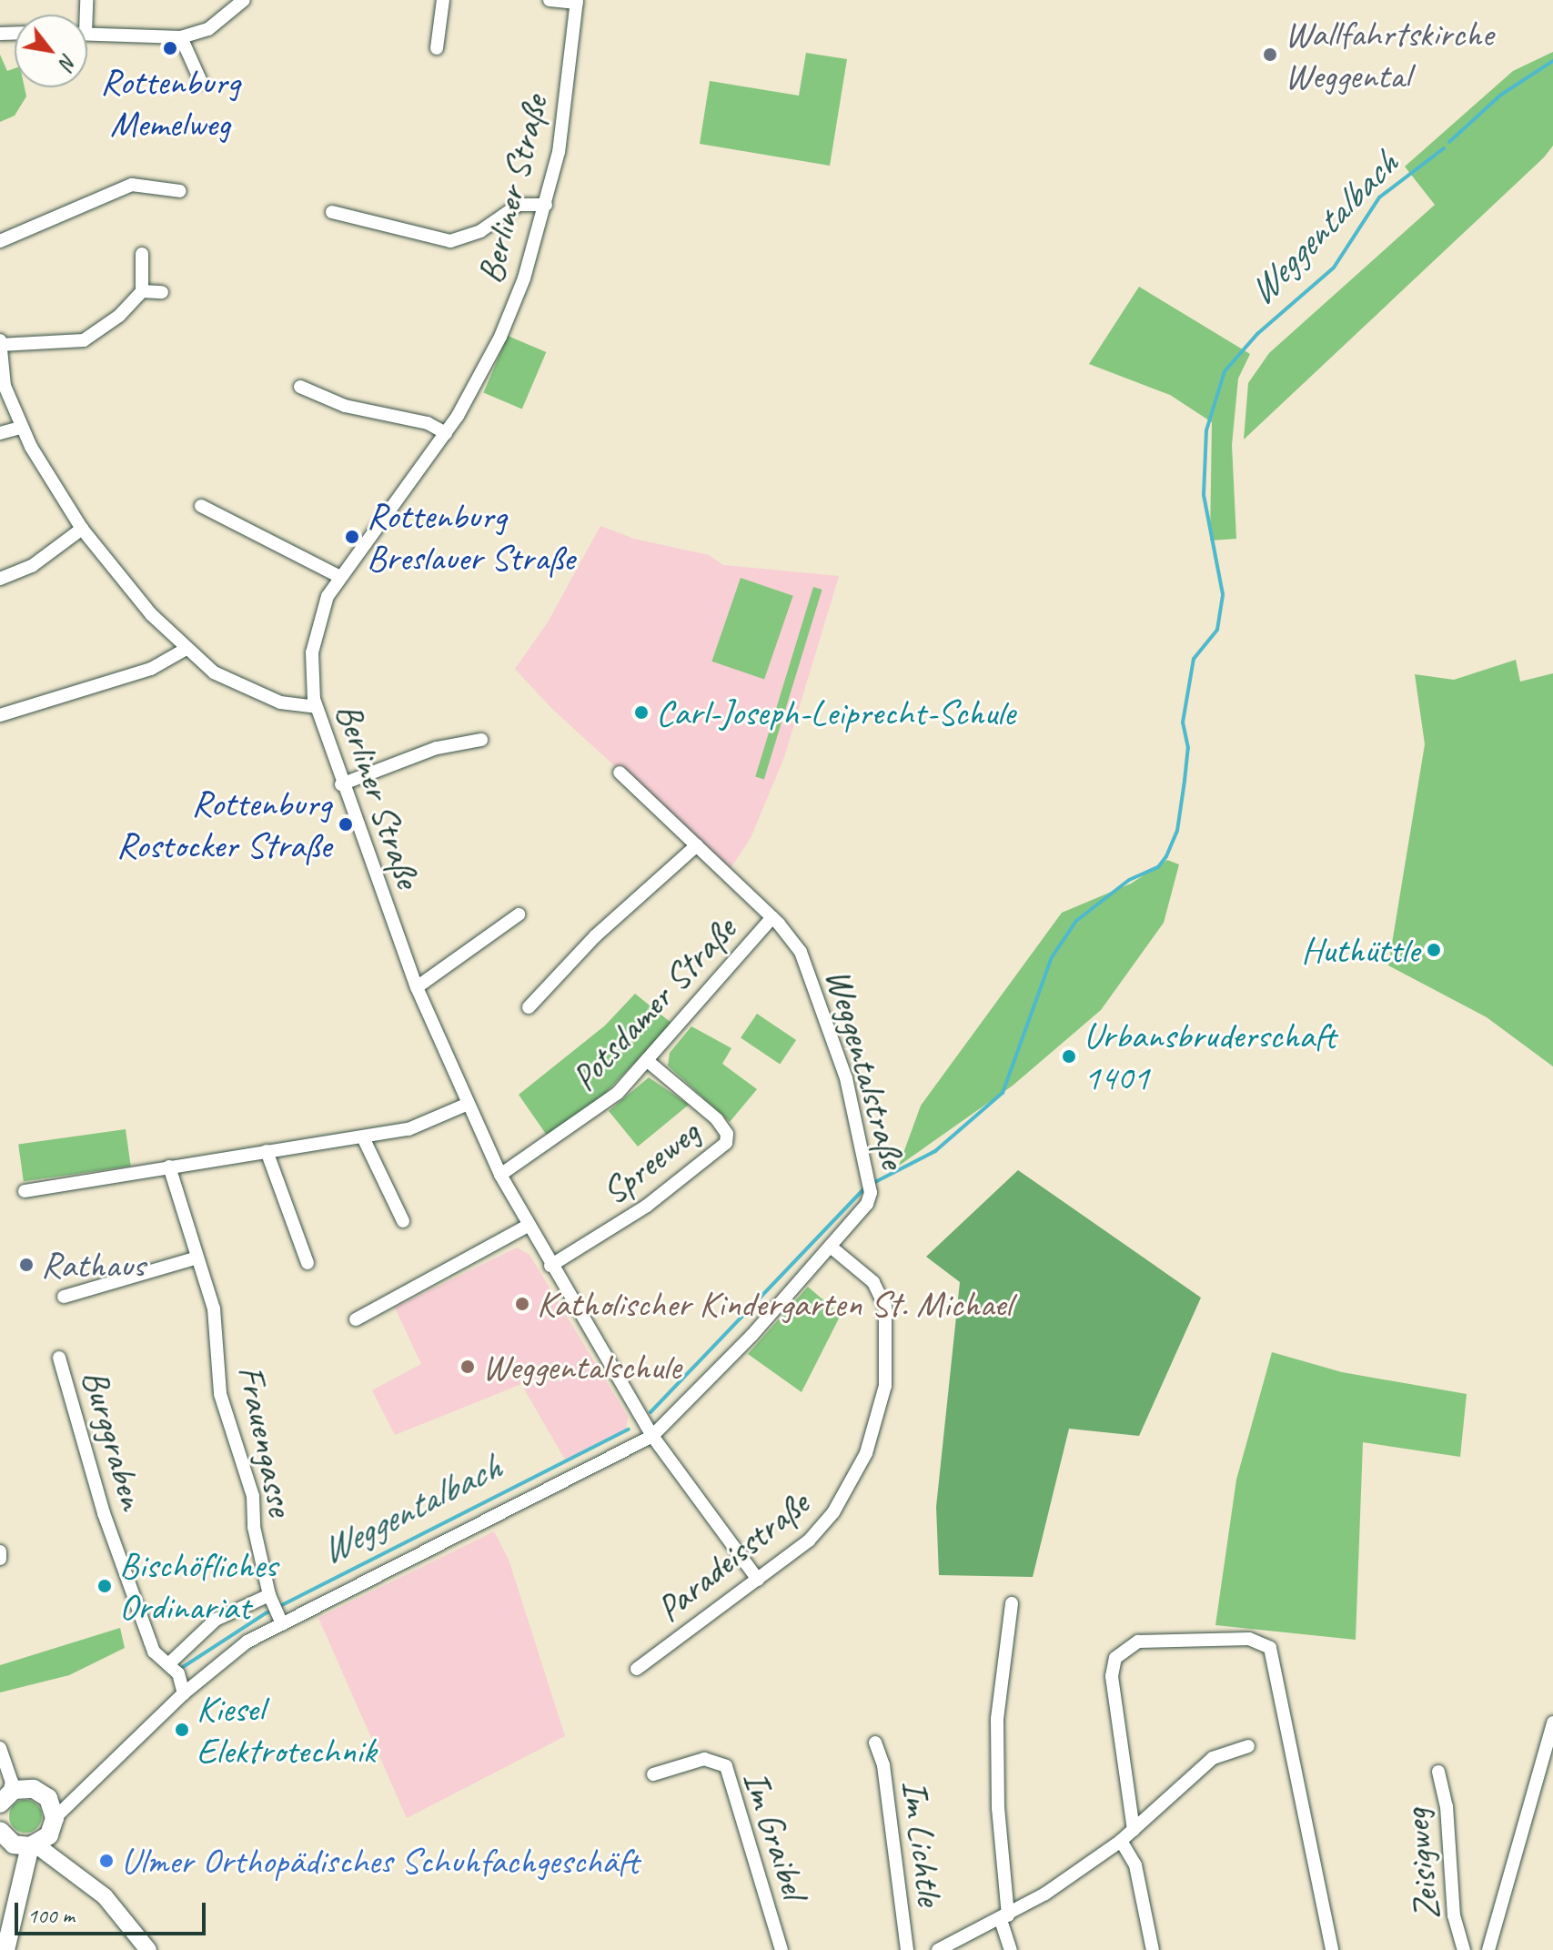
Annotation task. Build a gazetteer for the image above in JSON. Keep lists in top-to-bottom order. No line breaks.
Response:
{"streets":{"street":["Berliner Straße","Potsdamer Straße","Weggentalstraße","Spreeweg","Burggraben","Frauengasse","Paradeisstraße","Im Graibel","Im Lichtle","Zeisigweg"]},"crossings":[["Berliner Straße","Potsdamer Straße"],["Berliner Straße","Weggentalstraße"],["Berliner Straße","Spreeweg"],["Berliner Straße","Paradeisstraße"],["Potsdamer Straße","Weggentalstraße"],["Potsdamer Straße","Spreeweg"],["Weggentalstraße","Burggraben"],["Weggentalstraße","Frauengasse"],["Weggentalstraße","Paradeisstraße"]],"water":["Weggentalbach"],"places":["Rottenburg Memelweg","Wallfahrtskirche Weggental","Rottenburg Breslauer Straße","Carl-Joseph-Leiprecht-Schule","Rottenburg Rostocker Straße","Huthüttle","Urbansbruderschaft 1401","Rathaus","Katholischer Kindergarten St. Michael","Weggentalschule","Bischöfliches Ordinariat","Kiesel Elektrotechnik","Ulmer Orthopädisches Schuhfachgeschäft"],"scale_bar":"100 m","north":"bottom right"}
